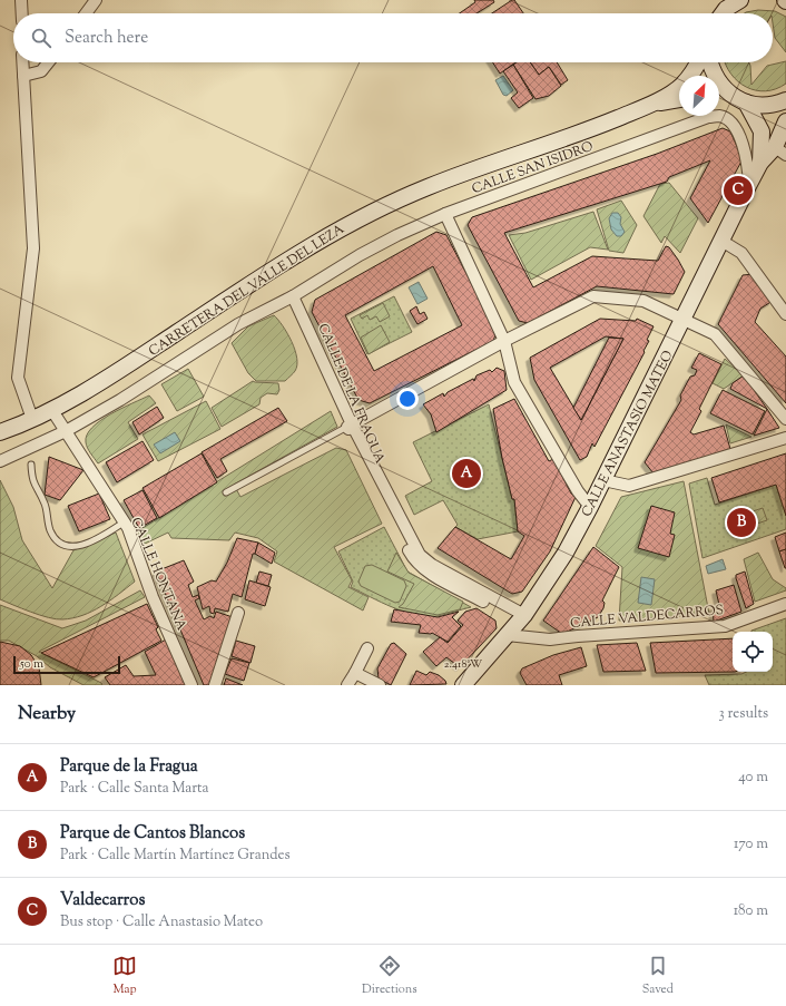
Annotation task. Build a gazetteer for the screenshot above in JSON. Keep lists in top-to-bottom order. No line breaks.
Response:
{"streets":{"main road":["CARRETERA DEL VALLE DEL LEZA","CALLE ANASTASIO MATEO"],"street":["CALLE SAN ISIDRO","CALLE DE LA FRAGUA","CALLE HONTANA","CALLE VALDECARROS"]},"crossings":[["CALLE SAN ISIDRO","CALLE DE LA FRAGUA"],["CALLE SAN ISIDRO","CALLE ANASTASIO MATEO"],["CALLE SAN ISIDRO","CALLE HONTANA"],["CARRETERA DEL VALLE DEL LEZA","CALLE HONTANA"],["CALLE DE LA FRAGUA","CALLE ANASTASIO MATEO"],["CALLE ANASTASIO MATEO","CALLE VALDECARROS"]],"scale_bar":"50 m","north":"top right","page":{"search":"Search here","pins":["C","A","B"],"scale":"50 m","heading":["Nearby","3 results"],"list":[{"mark":"A","name":"Parque de la Fragua","note":"Park · Calle Santa Marta","value":"40 m"},{"mark":"B","name":"Parque de Cantos Blancos","note":"Park · Calle Martín Martínez Grandes","value":"170 m"},{"mark":"C","name":"Valdecarros","note":"Bus stop · Calle Anastasio Mateo","value":"180 m"}],"nav":["Map","Directions","Saved"]},"coordinates":["2.418°W"]}
